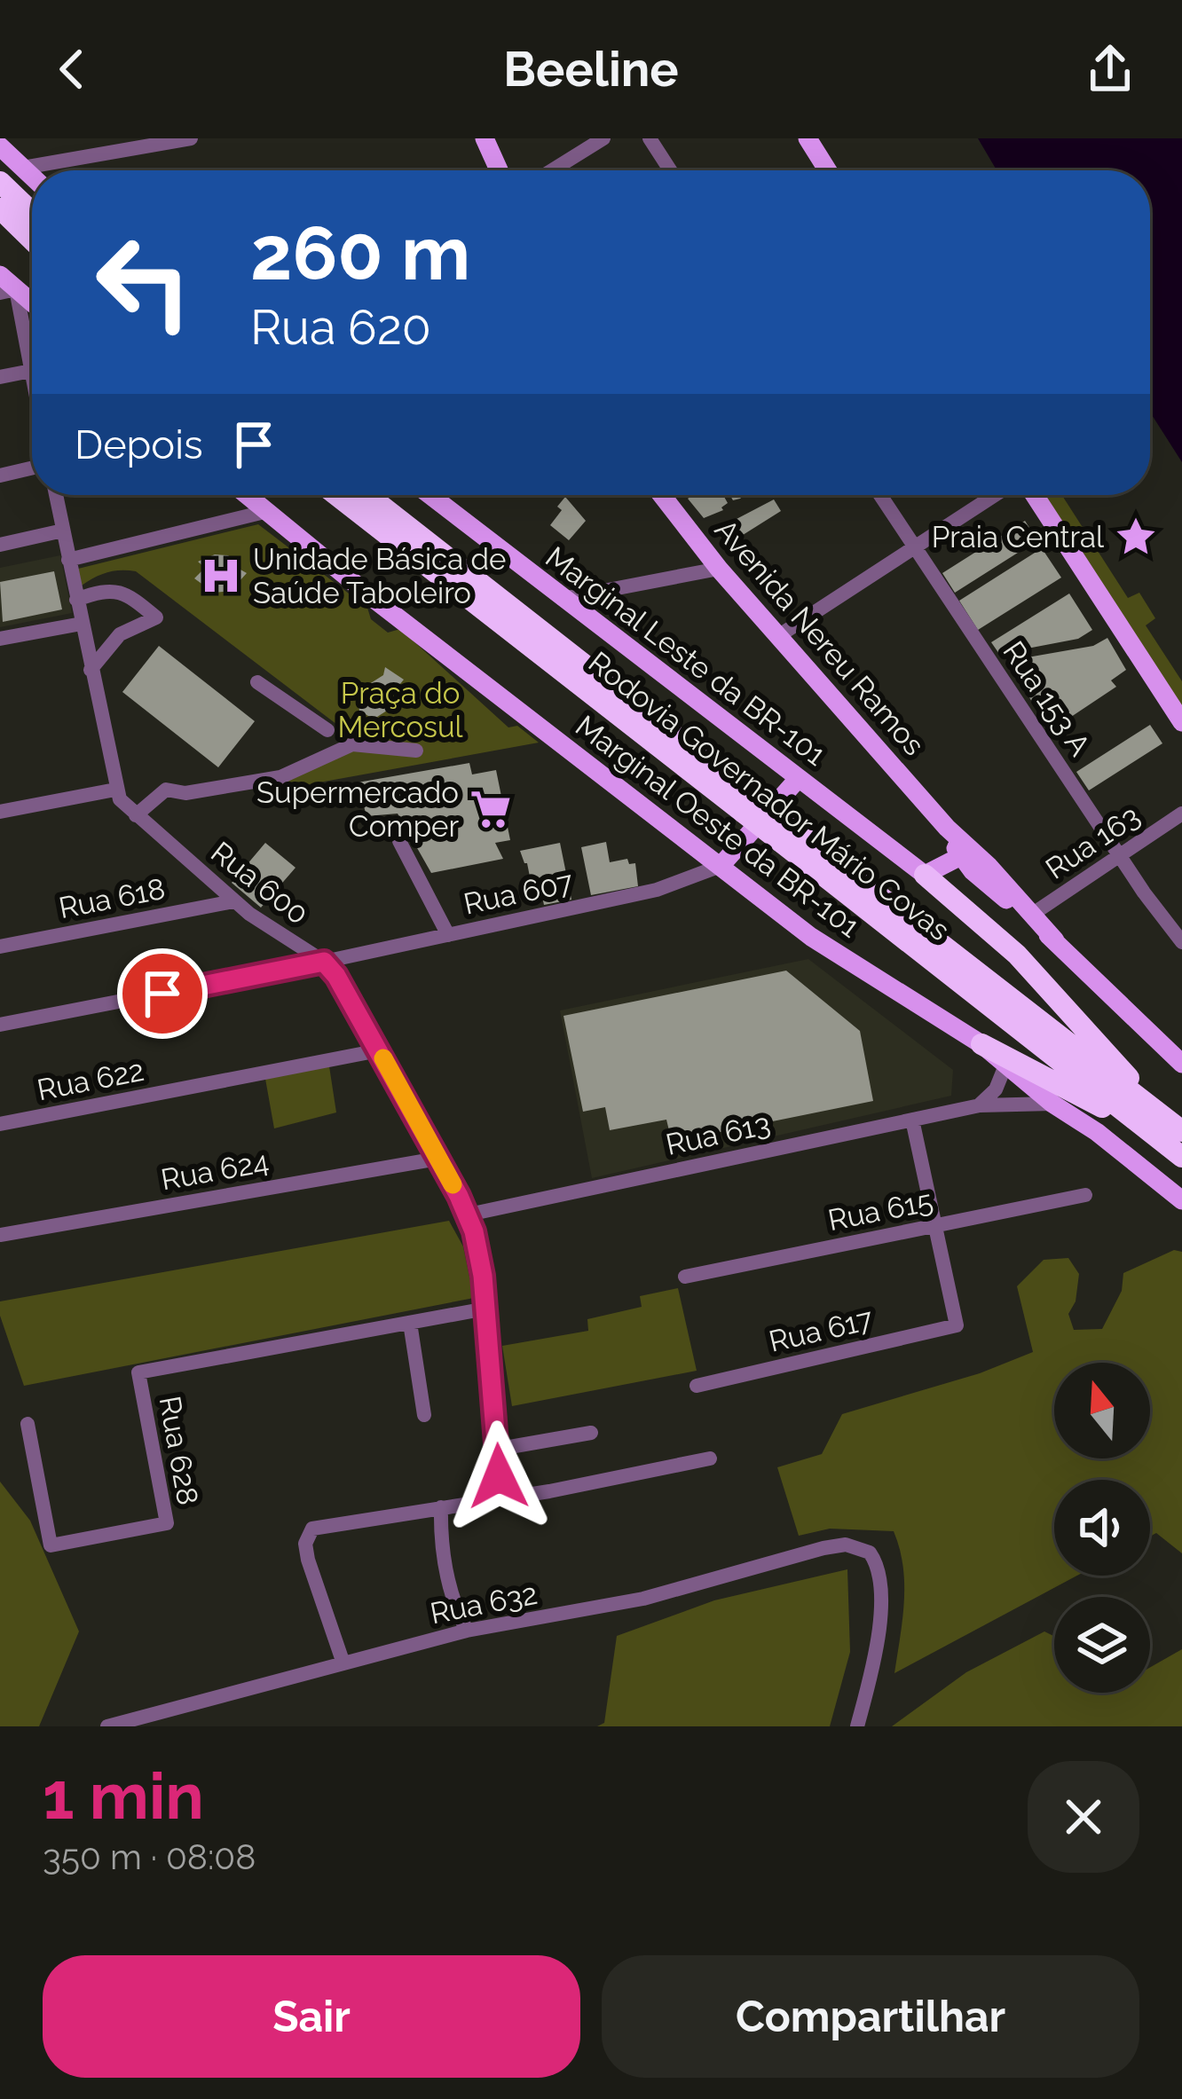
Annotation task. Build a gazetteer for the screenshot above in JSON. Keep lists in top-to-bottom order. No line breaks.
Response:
{"streets":{"highway":["Rodovia Governador Mário Covas"],"main road":["Avenida Nereu Ramos","Marginal Leste da BR-101","Marginal Oeste da BR-101"],"street":["Rua 153 A","Rua 163","Rua 600","Rua 607","Rua 618","Rua 622","Rua 613","Rua 624","Rua 615","Rua 617","Rua 628","Rua 632"]},"crossings":[["Avenida Nereu Ramos","Rua 163"],["Rua 153 A","Rua 163"],["Marginal Oeste da BR-101","Rua 607"],["Marginal Oeste da BR-101","Rua 613"],["Rua 600","Rua 607"],["Rua 600","Rua 618"],["Rua 600","Rua 622"],["Rua 600","Rua 613"],["Rua 600","Rua 624"],["Rua 600","Rua 628"],["Rua 615","Rua 617"]],"parks":["Praça do Mercosul"],"places":{"place":["Praia Central"],"hospital":["Unidade Básica de Saúde Taboleiro"],"supermarket":["Supermercado Comper"]},"north":"top","page":{"header":"Beeline","turn":["260 m","Rua 620"],"then":"Depois","heading":["1 min","350 m · 08:08"],"buttons":["Sair","Compartilhar"]}}
